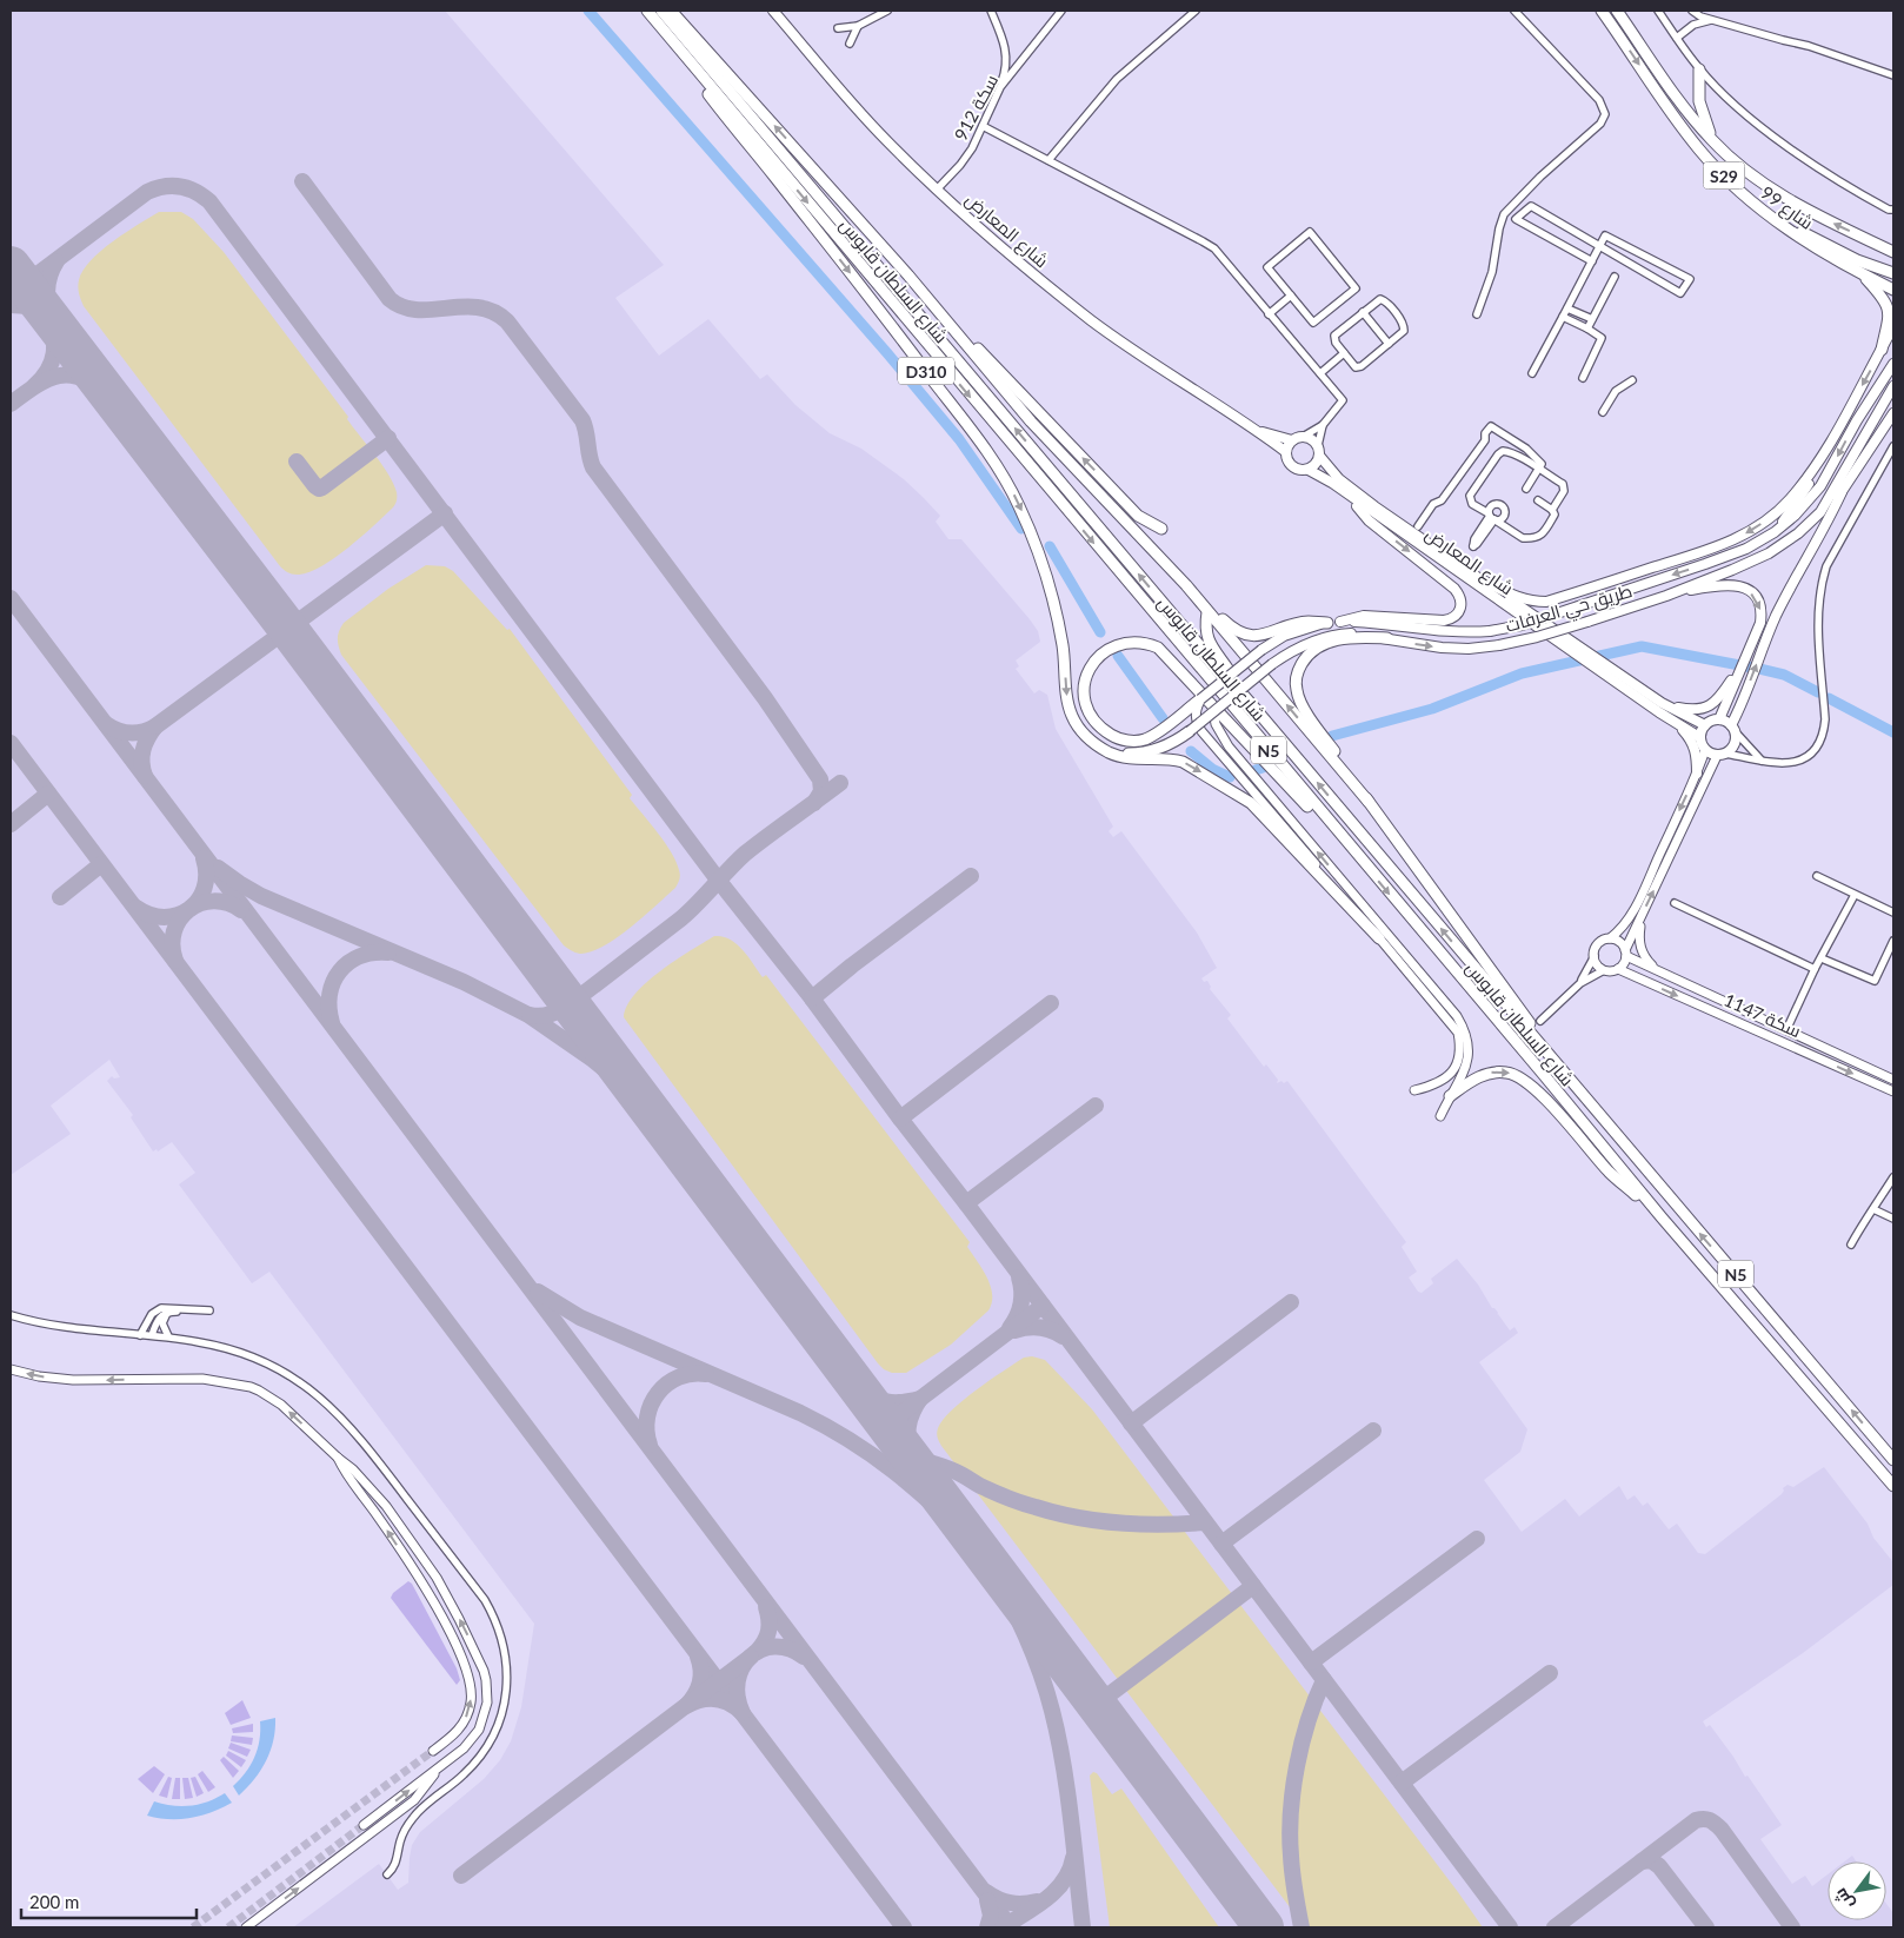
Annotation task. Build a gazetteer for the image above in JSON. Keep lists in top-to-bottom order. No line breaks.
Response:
{"streets":{"main road":["S29","99 شارع","شارع المعارض","شارع السلطان قابوس","D310","طريق حي العرفات","N5"],"street":["سكة 912","سكة 1147"]},"crossings":[["سكة 912","شارع المعارض"],["شارع السلطان قابوس","D310"]],"scale_bar":"200 m","north":"bottom left"}
